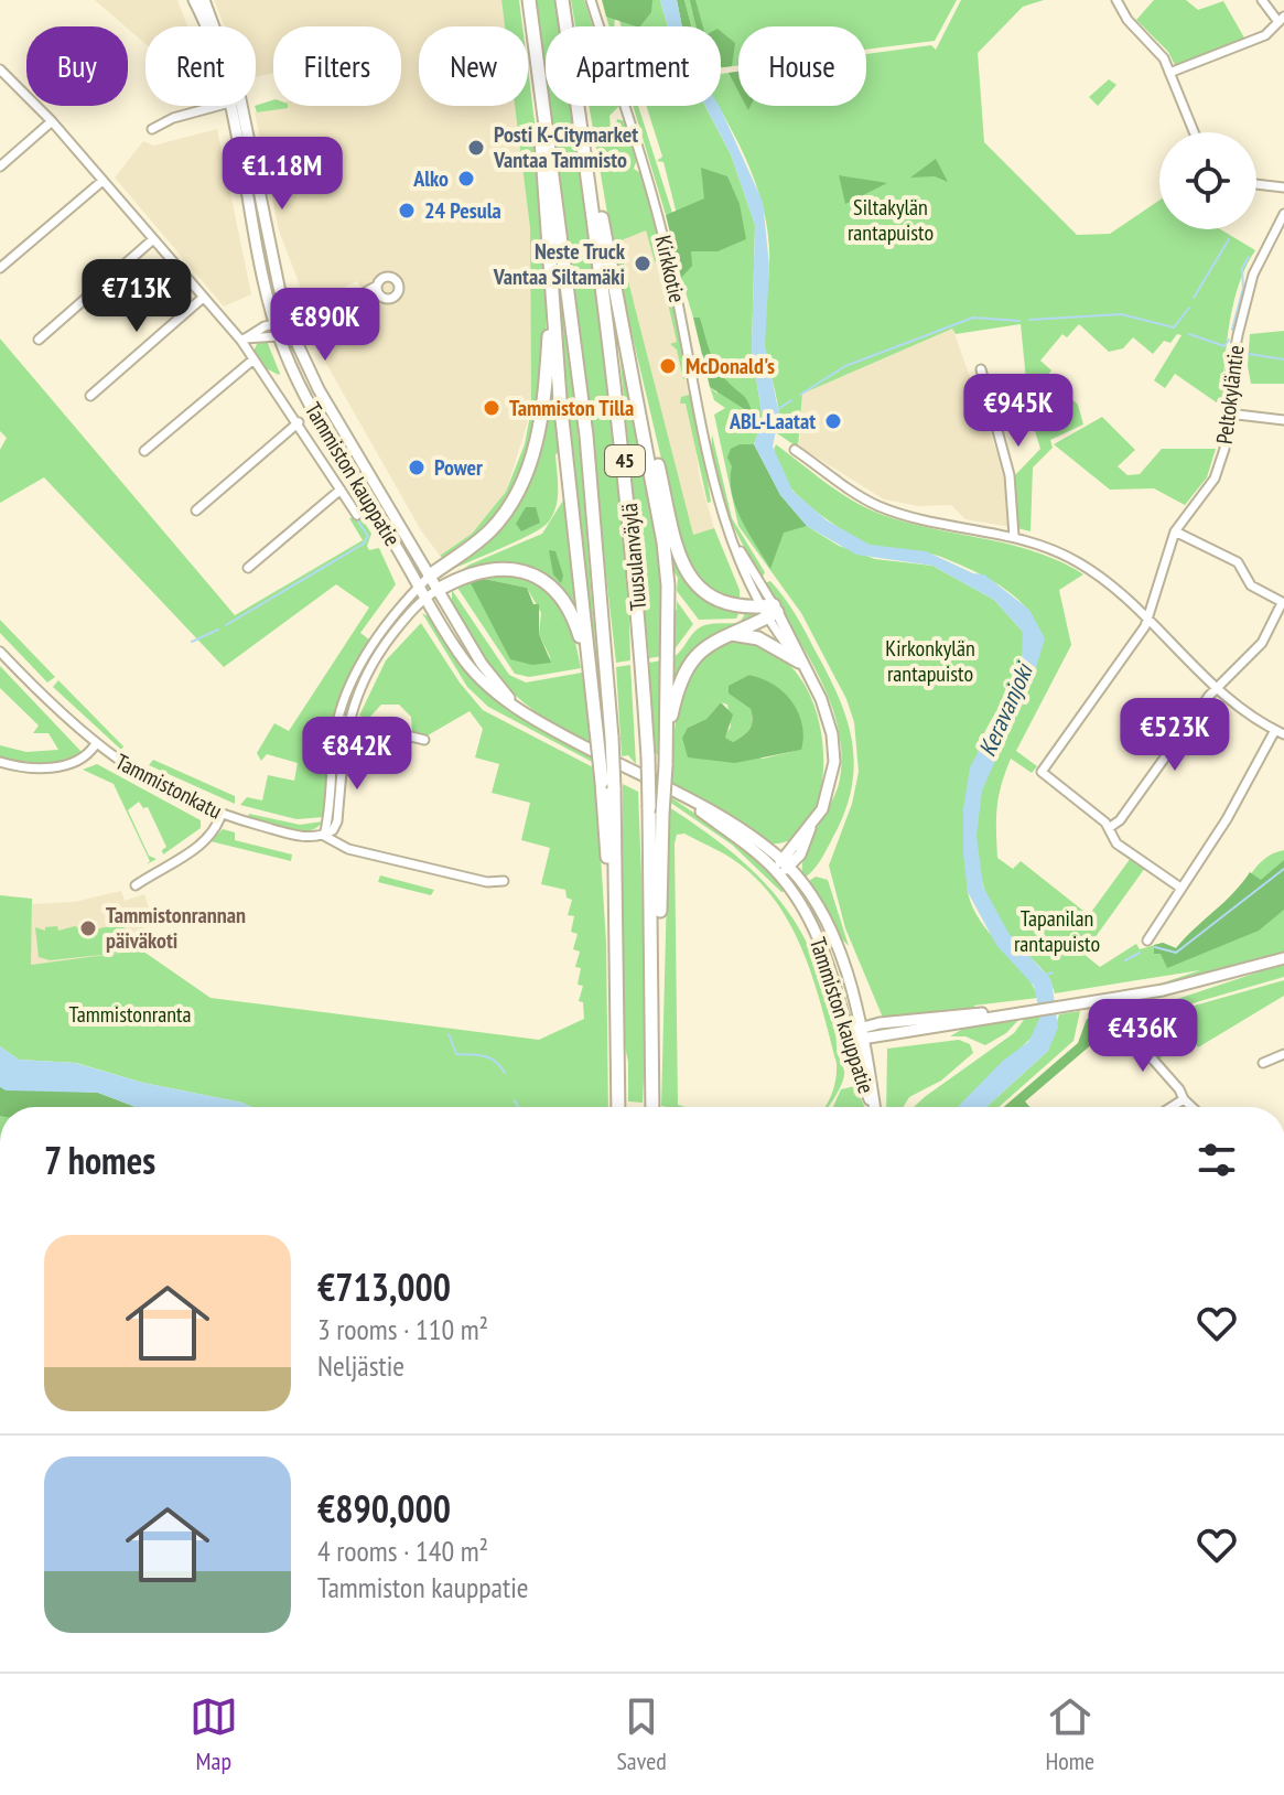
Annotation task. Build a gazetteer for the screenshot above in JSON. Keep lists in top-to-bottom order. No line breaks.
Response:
{"streets":{"highway":["45","Tuusulanväylä"],"main road":["Kirkkotie","Tammiston kauppatie"],"street":["Peltokyläntie","Tammistonkatu"]},"crossings":[["Kirkkotie","Tammiston kauppatie"]],"water":["Keravanjoki"],"parks":["Siltakylän rantapuisto","Kirkonkylän rantapuisto","Tapanilan rantapuisto","Tammistonranta"],"places":["Posti K-Citymarket Vantaa Tammisto","Alko","24 Pesula","Neste Truck Vantaa Siltamäki","McDonald's","Tammiston Tilla","ABL-Laatat","Power","Tammistonrannan päiväkoti"],"page":{"chip":["Buy","Rent","Filters","New","Apartment","House"],"price":["€1.18M","€713K","€890K","€945K","€523K","€842K","€436K"],"heading":"7 homes","list":[{"name":"€713,000","note":"3 rooms · 110 m² · Neljästie"},{"name":"€890,000","note":"4 rooms · 140 m² · Tammiston kauppatie"}],"tabs":["Map","Saved","Home"]}}
